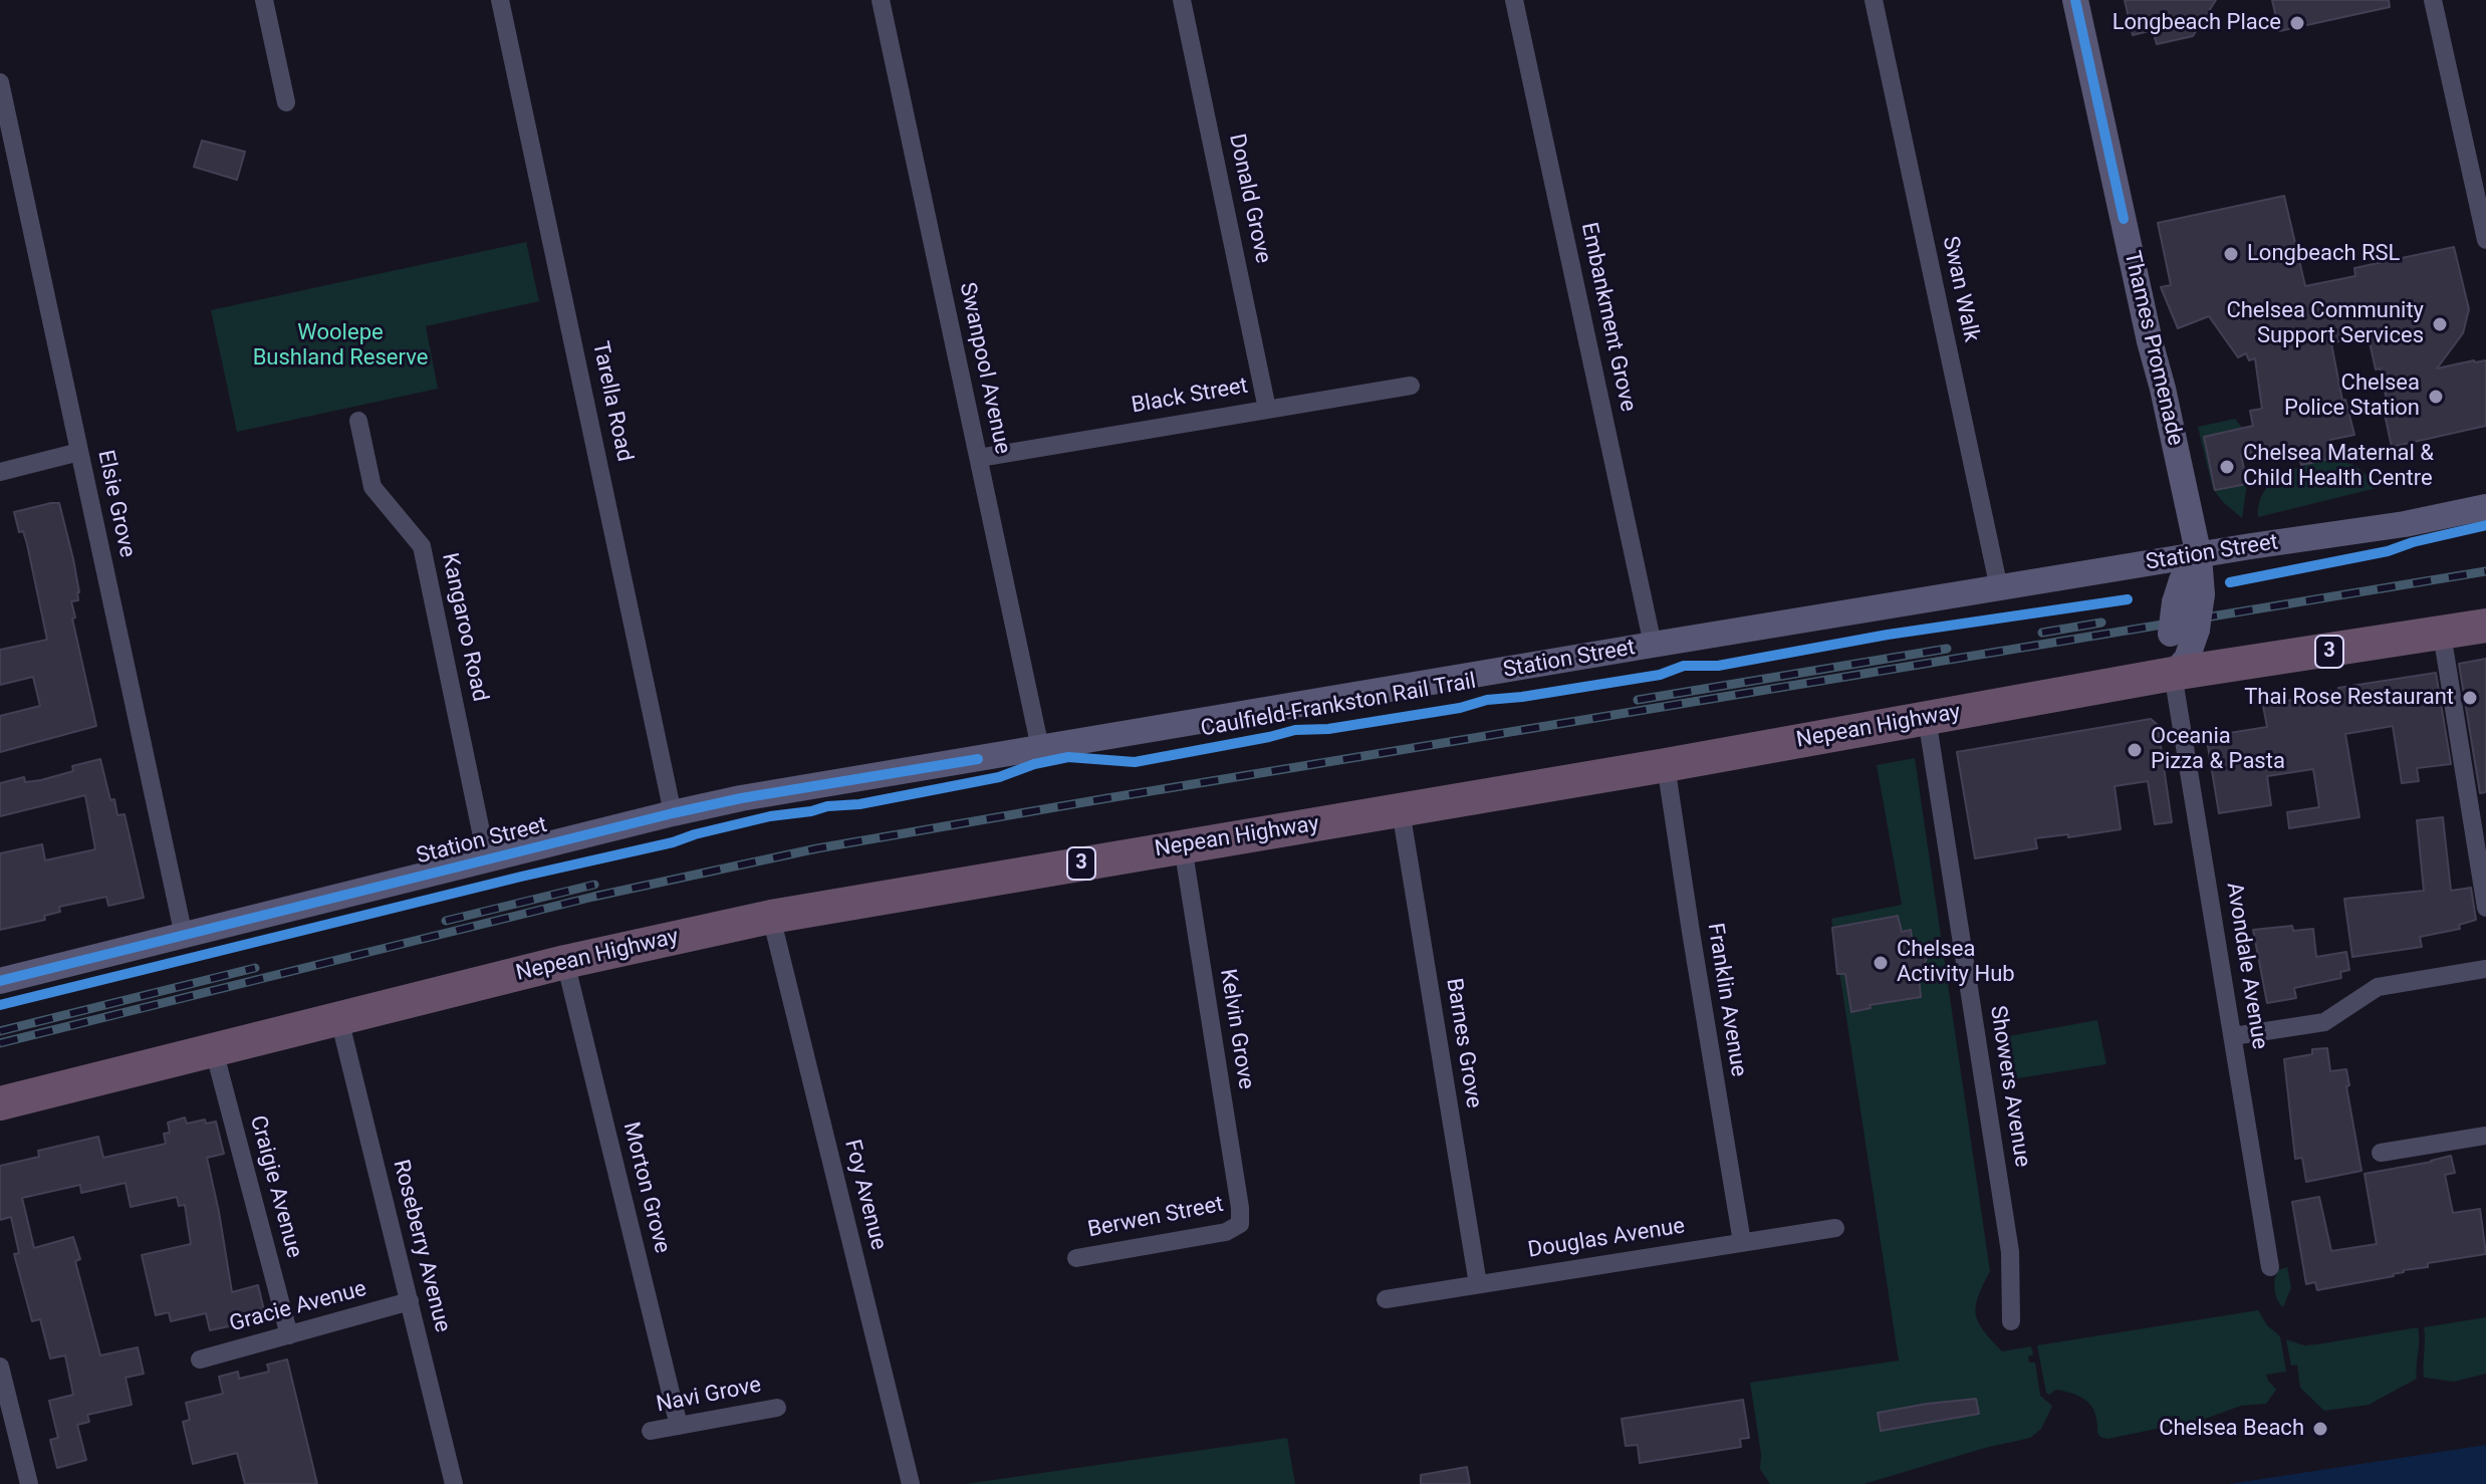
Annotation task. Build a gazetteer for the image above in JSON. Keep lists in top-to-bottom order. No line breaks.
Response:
{"streets":{"highway":["3","Nepean Highway"],"street":["Donald Grove","Swan Walk","Embankment Grove","Thames Promenade","Swanpool Avenue","Black Street","Tarella Road","Elsie Grove","Station Street","Kangaroo Road","Avondale Avenue","Franklin Avenue","Kelvin Grove","Barnes Grove","Showers Avenue","Craigie Avenue","Morton Grove","Foy Avenue","Berwen Street","Douglas Avenue","Roseberry Avenue","Gracie Avenue","Navi Grove"],"cycle path":["Caulfield-Frankston Rail Trail"]},"crossings":[["Donald Grove","Black Street"],["Swan Walk","Station Street"],["Embankment Grove","Station Street"],["Thames Promenade","Station Street"],["Thames Promenade","Nepean Highway"],["Thames Promenade","Avondale Avenue"],["Swanpool Avenue","Black Street"],["Swanpool Avenue","Station Street"],["Tarella Road","Station Street"],["Elsie Grove","Station Street"],["Station Street","Kangaroo Road"],["Nepean Highway","Avondale Avenue"],["Nepean Highway","Franklin Avenue"],["Nepean Highway","Kelvin Grove"],["Nepean Highway","Barnes Grove"],["Nepean Highway","Showers Avenue"],["Nepean Highway","Craigie Avenue"],["Nepean Highway","Morton Grove"],["Nepean Highway","Foy Avenue"],["Nepean Highway","Roseberry Avenue"],["Franklin Avenue","Douglas Avenue"],["Kelvin Grove","Berwen Street"],["Barnes Grove","Douglas Avenue"],["Craigie Avenue","Gracie Avenue"],["Morton Grove","Navi Grove"],["Roseberry Avenue","Gracie Avenue"]],"parks":["Woolepe Bushland Reserve"],"places":["Longbeach Place","Longbeach RSL","Chelsea Community Support Services","Chelsea Police Station","Chelsea Maternal & Child Health Centre","Thai Rose Restaurant","Oceania Pizza & Pasta","Chelsea Activity Hub","Chelsea Beach"]}
